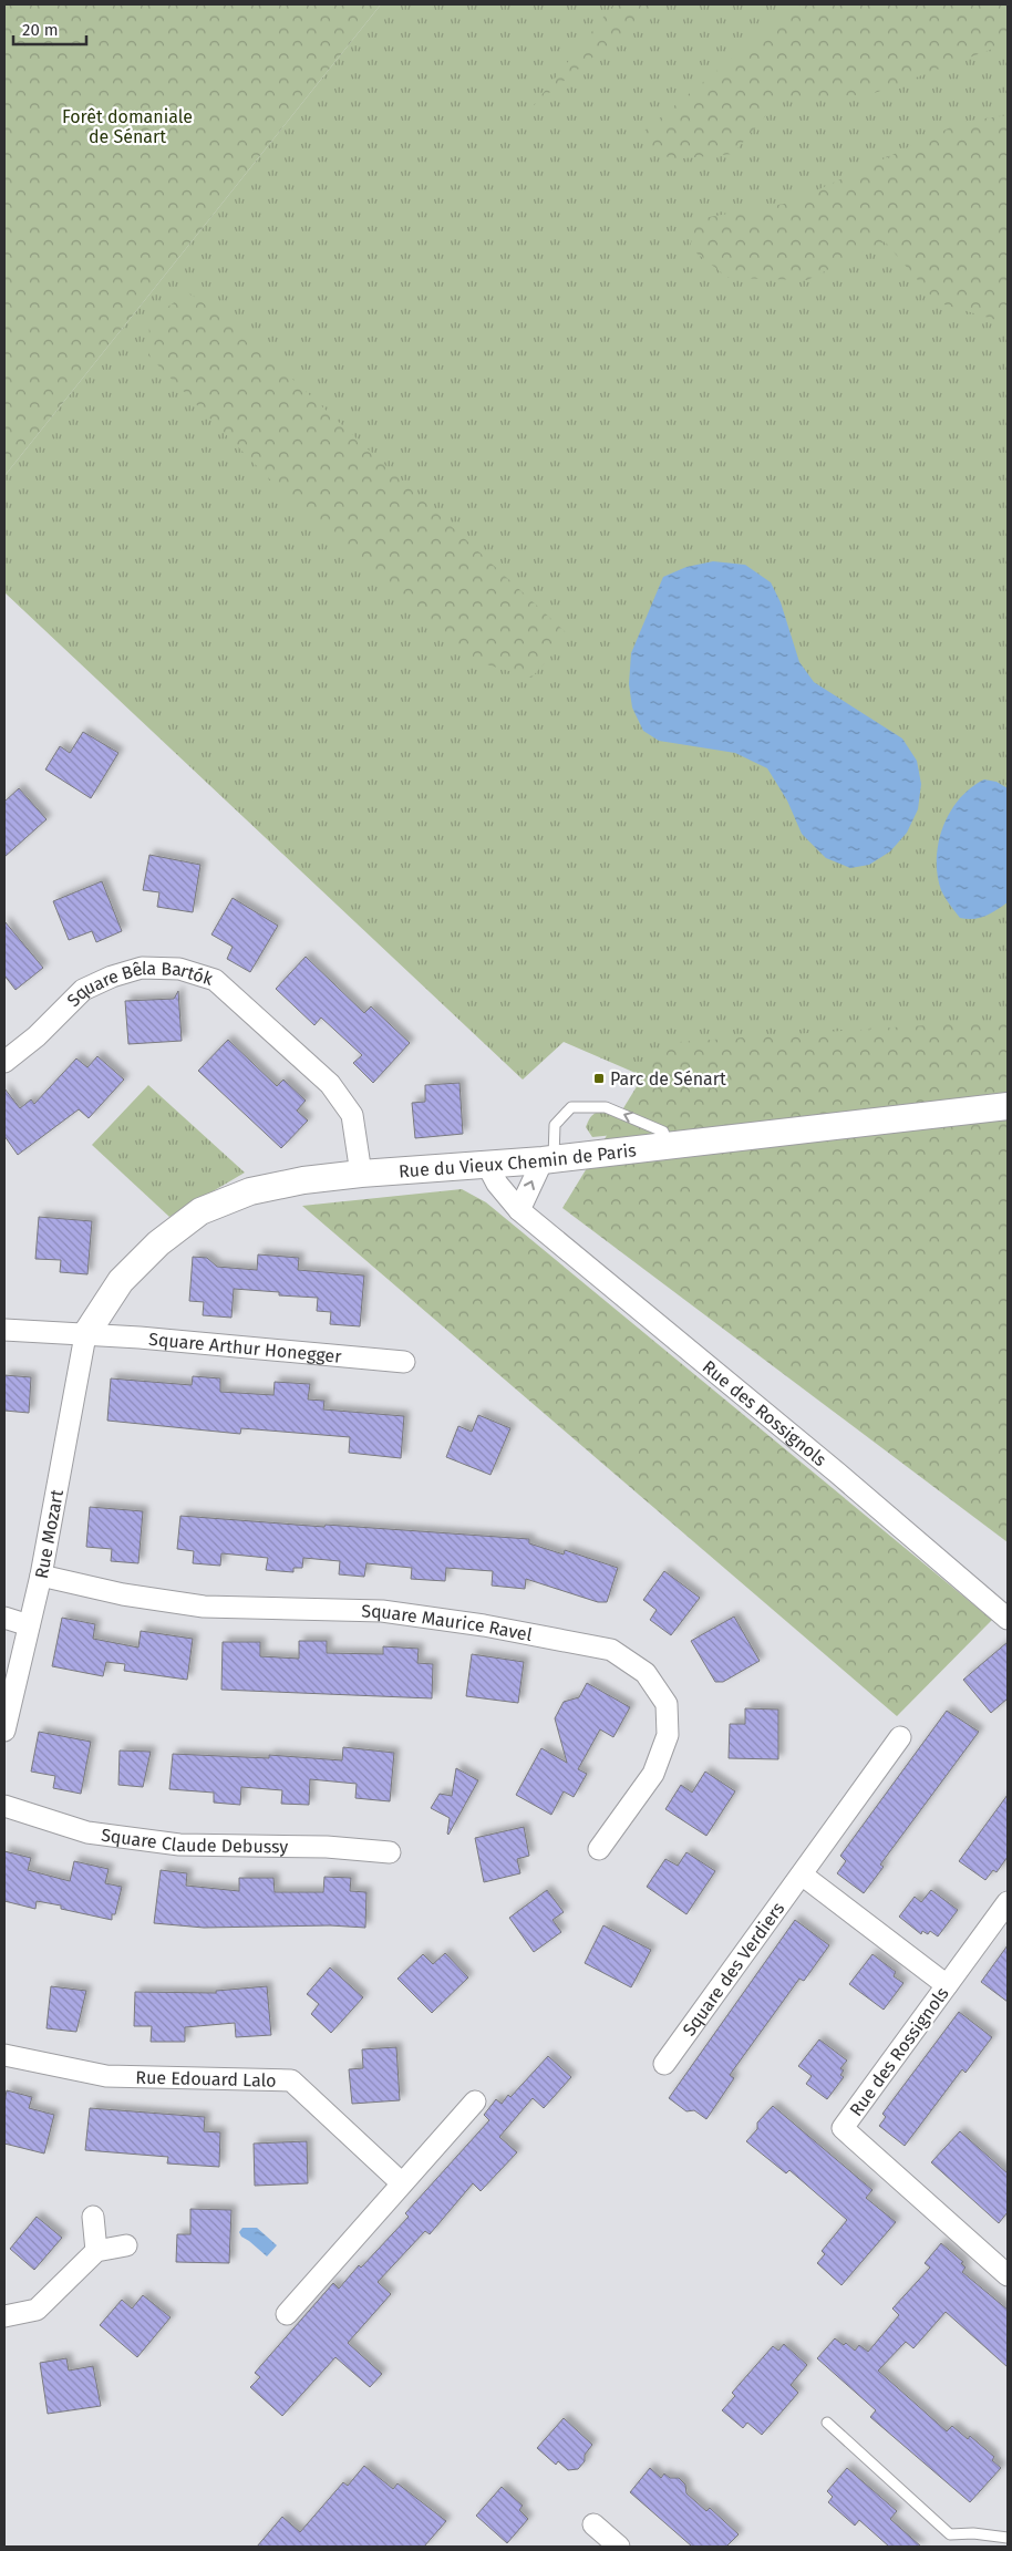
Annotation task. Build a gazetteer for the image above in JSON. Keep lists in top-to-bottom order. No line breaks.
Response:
{"streets":{"street":["Square Bêla Bartók","Rue du Vieux Chemin de Paris","Square Arthur Honegger","Rue des Rossignols","Rue Mozart","Square Maurice Ravel","Square Claude Debussy","Square des Verdiers","Rue Edouard Lalo"]},"crossings":[["Square Bêla Bartók","Rue du Vieux Chemin de Paris"],["Rue du Vieux Chemin de Paris","Square Arthur Honegger"],["Rue du Vieux Chemin de Paris","Rue des Rossignols"],["Rue du Vieux Chemin de Paris","Rue Mozart"],["Square Arthur Honegger","Rue Mozart"],["Rue Mozart","Square Maurice Ravel"]],"parks":["Forêt domaniale de Sénart"],"places":{"transit":["Parc de Sénart"]},"scale_bar":"20 m"}
